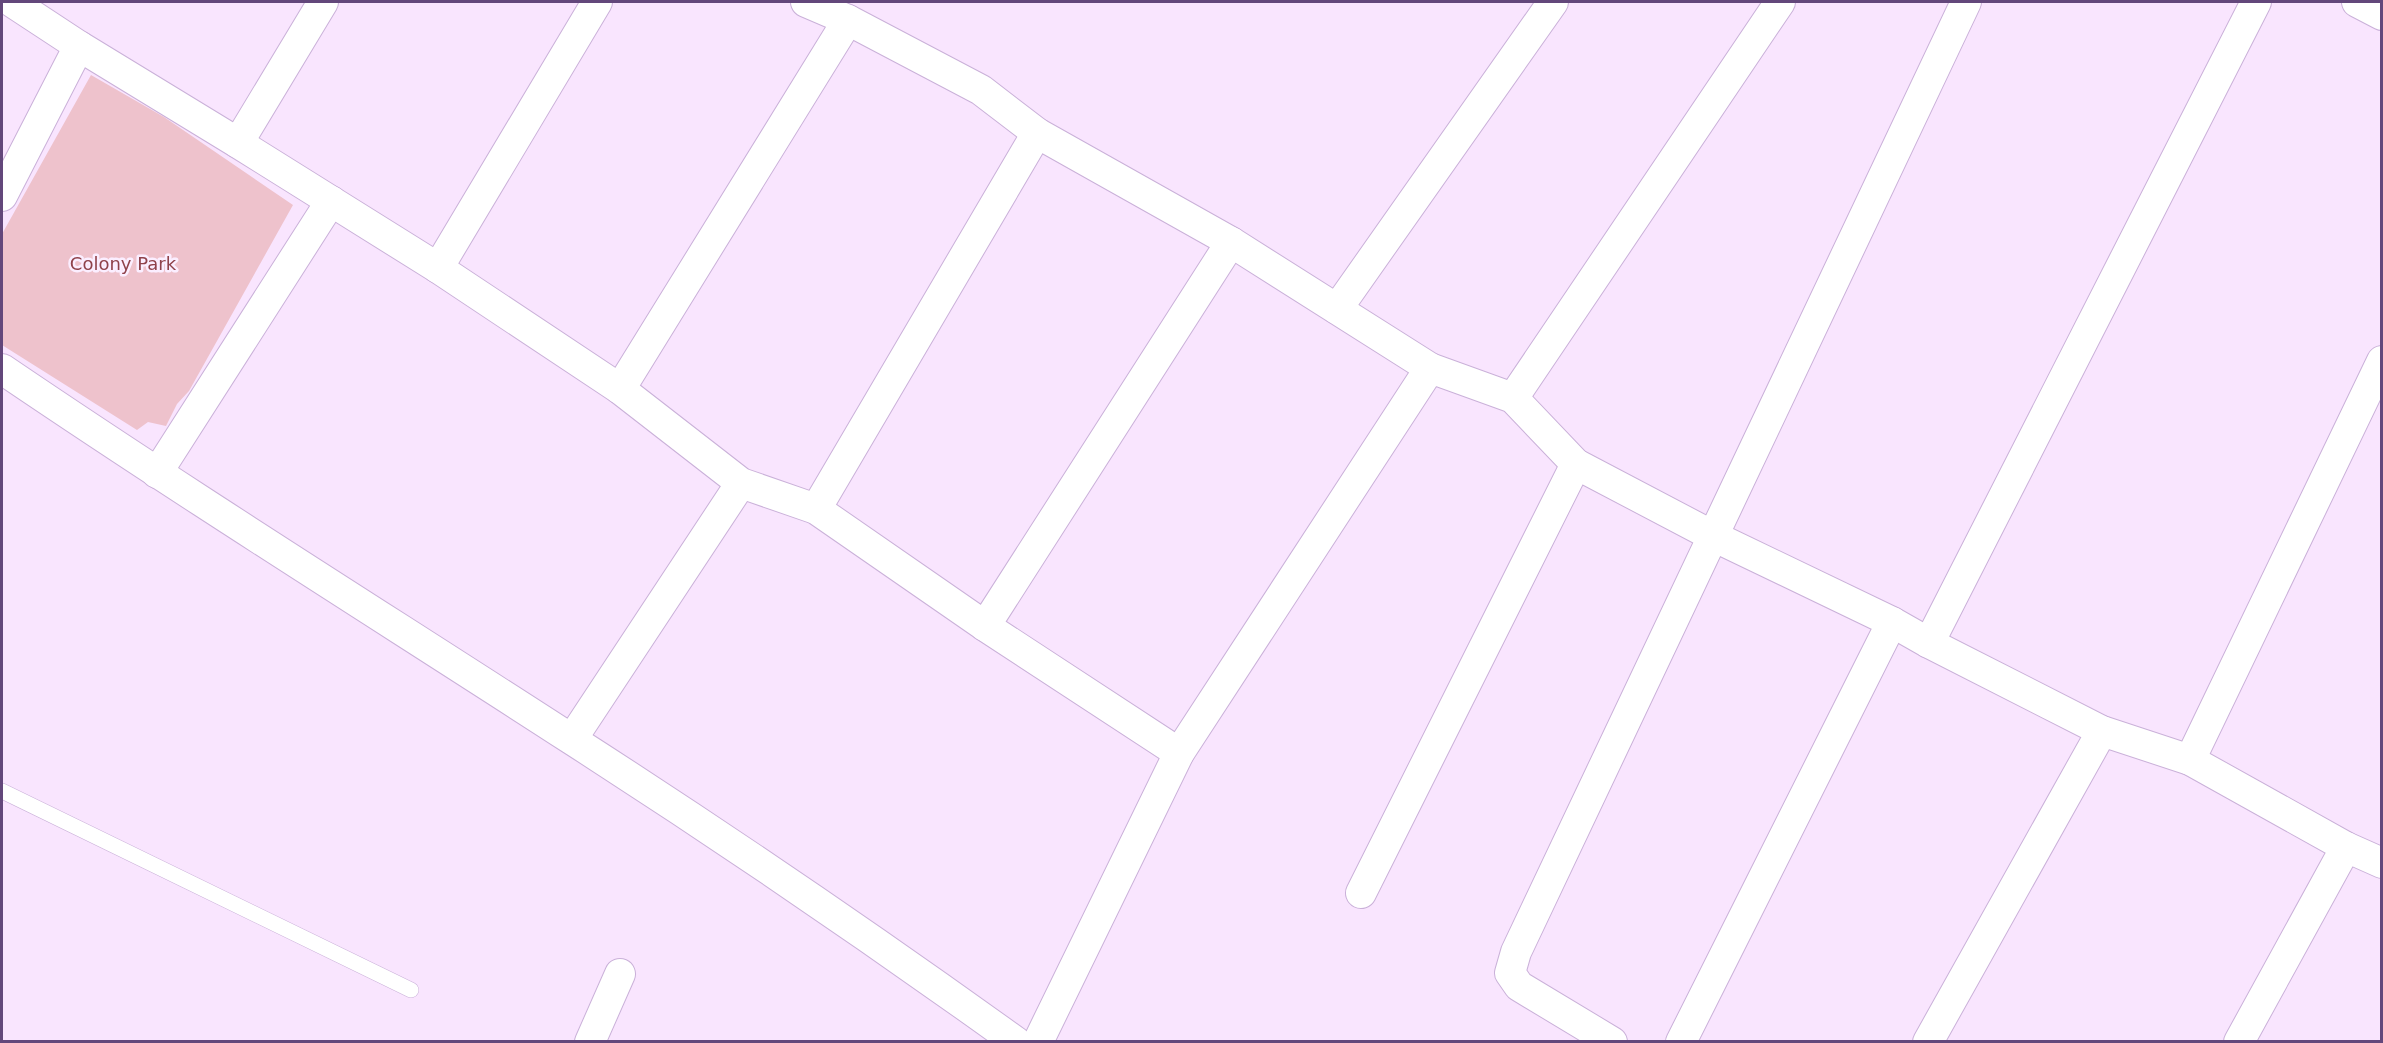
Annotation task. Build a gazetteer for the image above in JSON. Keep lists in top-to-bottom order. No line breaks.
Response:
{"parks":["Colony Park"]}
